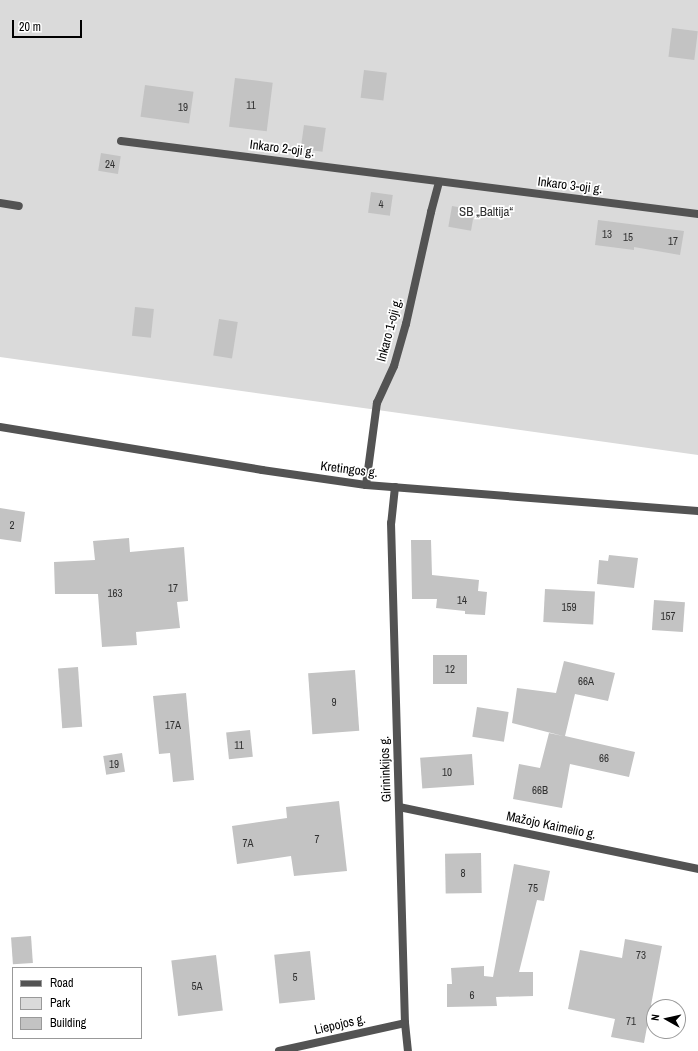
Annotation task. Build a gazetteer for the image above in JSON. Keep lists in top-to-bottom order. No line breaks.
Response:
{"streets":{"street":["Inkaro 2-oji g.","Inkaro 3-oji g.","Inkaro 1-oji g.","Kretingos g.","Girininkijos g.","Mažojo Kaimelio g.","Liepojos g."]},"crossings":[["Inkaro 2-oji g.","Inkaro 3-oji g."],["Inkaro 2-oji g.","Inkaro 1-oji g."],["Inkaro 3-oji g.","Inkaro 1-oji g."],["Inkaro 1-oji g.","Kretingos g."],["Kretingos g.","Girininkijos g."],["Girininkijos g.","Mažojo Kaimelio g."],["Girininkijos g.","Liepojos g."]],"parks":["SB „Baltija“"],"house_numbers":["11","19","24","4","13","15","17","2","17","163","14","159","157","12","66A","9","17A","11","66","19","10","66B","7","7A","8","75","73","5","5A","6","71"],"legend":["Road","Park","Building"],"scale_bar":"20 m","north":"left"}
